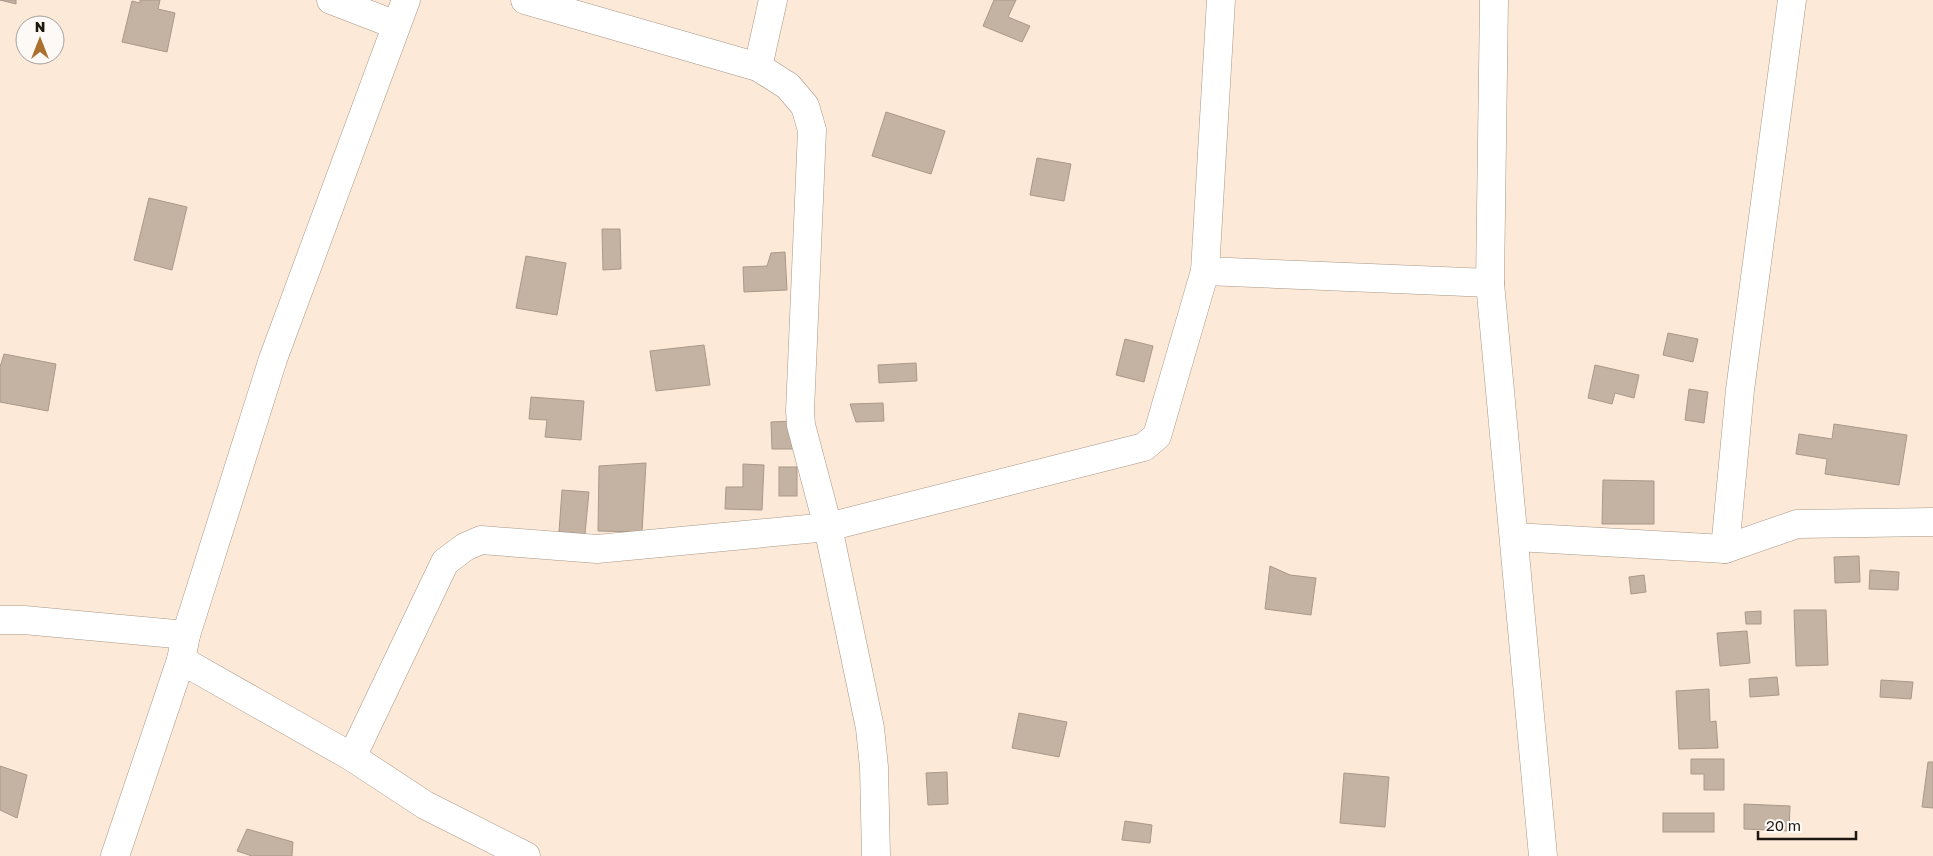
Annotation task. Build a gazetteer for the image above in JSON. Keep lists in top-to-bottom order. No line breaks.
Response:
{"scale_bar":"20 m","north":"top"}
